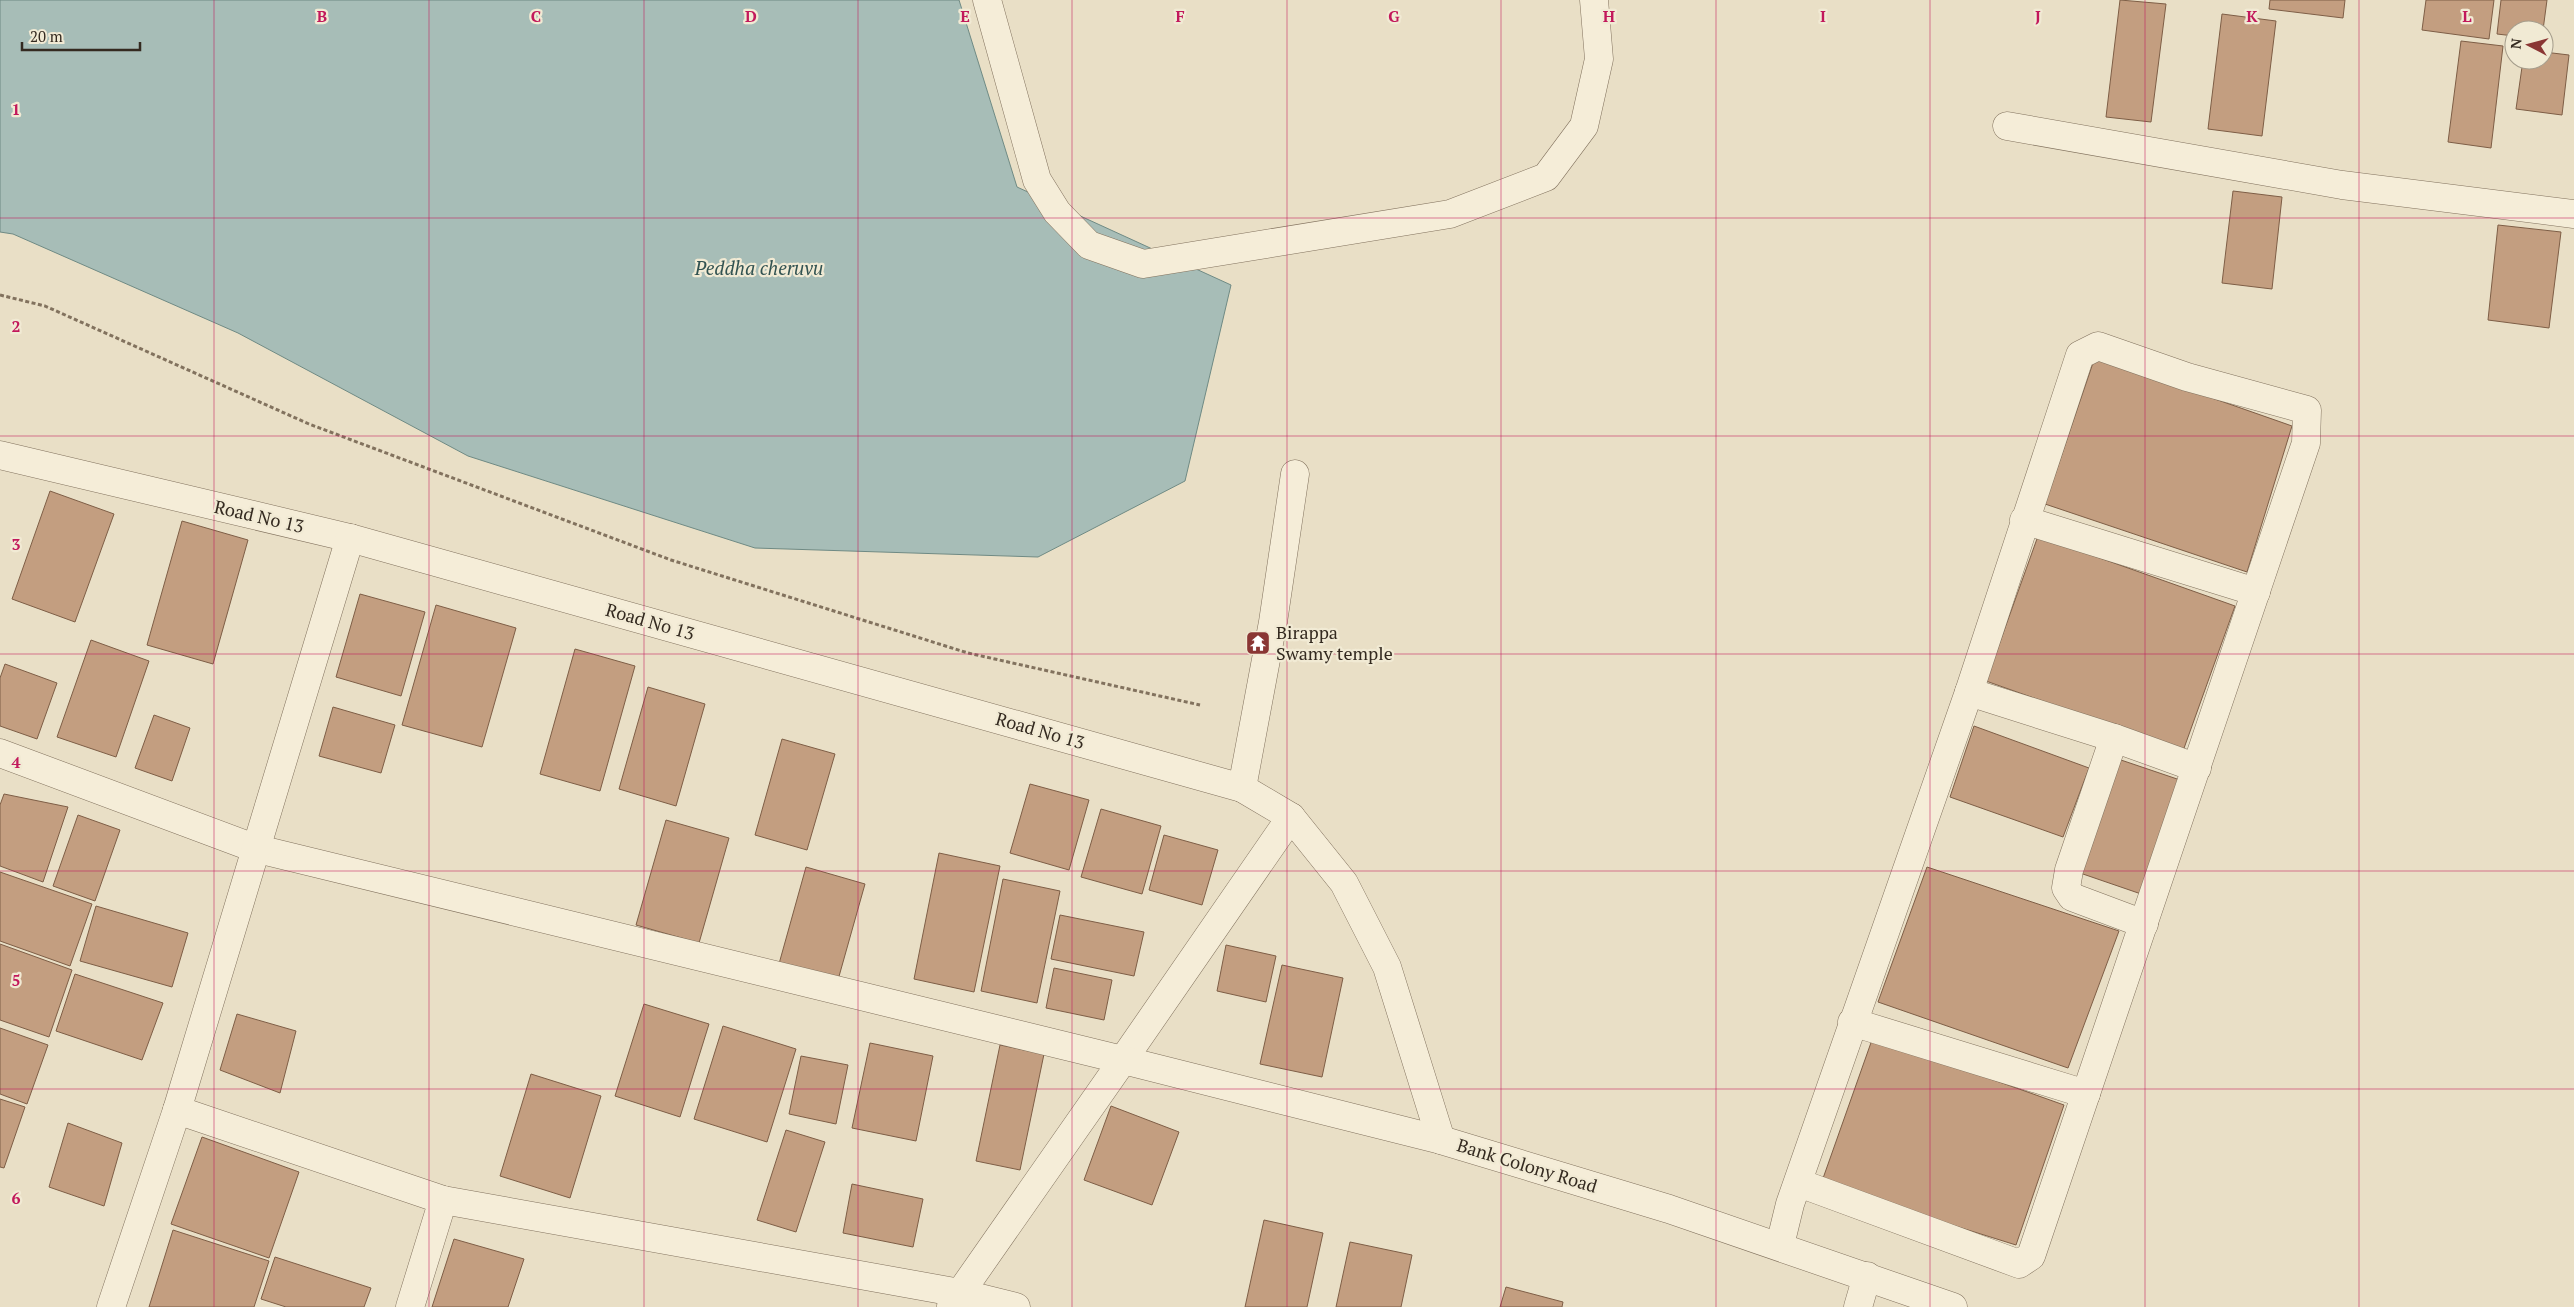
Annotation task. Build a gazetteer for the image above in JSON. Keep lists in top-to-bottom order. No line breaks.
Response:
{"streets":{"street":["Road No 13","Bank Colony Road"]},"crossings":[["Road No 13","Bank Colony Road"]],"water":["Peddha cheruvu"],"places":{"temple":["Birappa Swamy temple"]},"scale_bar":"20 m","north":"left","grid":{"columns":["B","C","D","E","F","G","H","I","J","K","L"],"rows":["1","2","3","4","5","6"]}}
